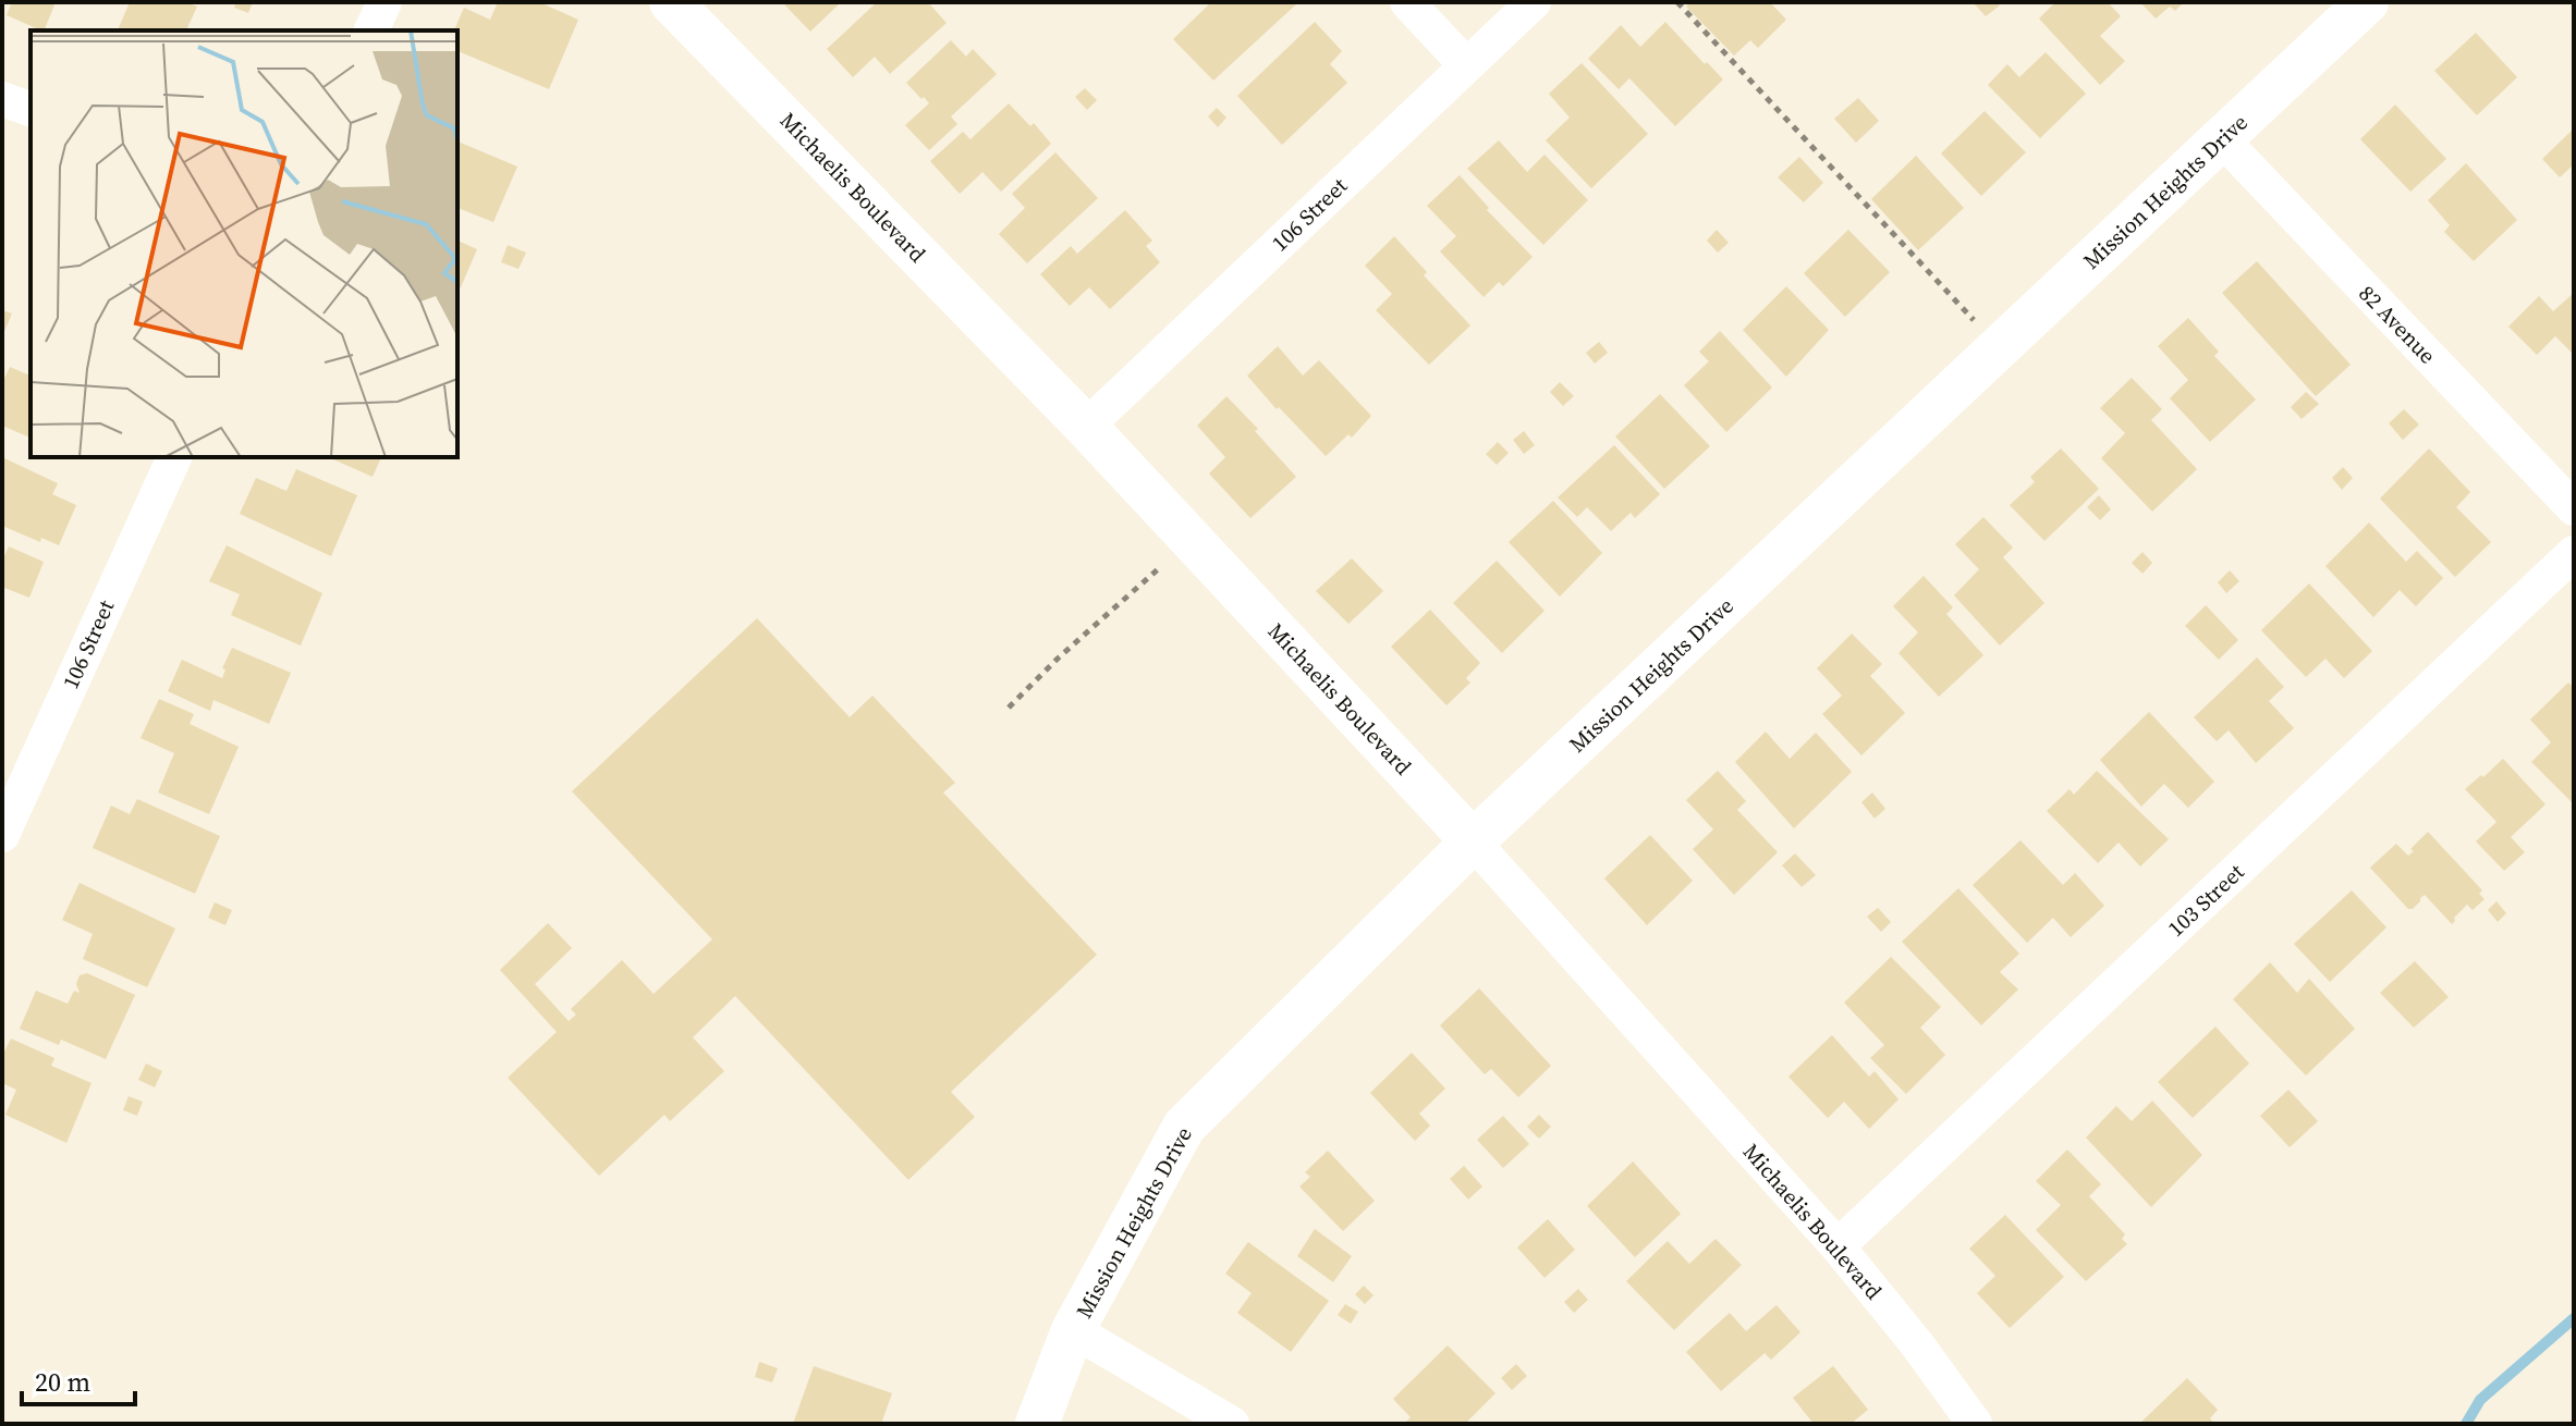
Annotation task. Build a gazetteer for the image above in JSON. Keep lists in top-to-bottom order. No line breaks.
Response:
{"streets":{"street":["Michaelis Boulevard","Mission Heights Drive","106 Street","82 Avenue","103 Street"]},"crossings":[["Michaelis Boulevard","Mission Heights Drive"],["Michaelis Boulevard","106 Street"],["Michaelis Boulevard","103 Street"],["Mission Heights Drive","82 Avenue"]],"scale_bar":"20 m"}
